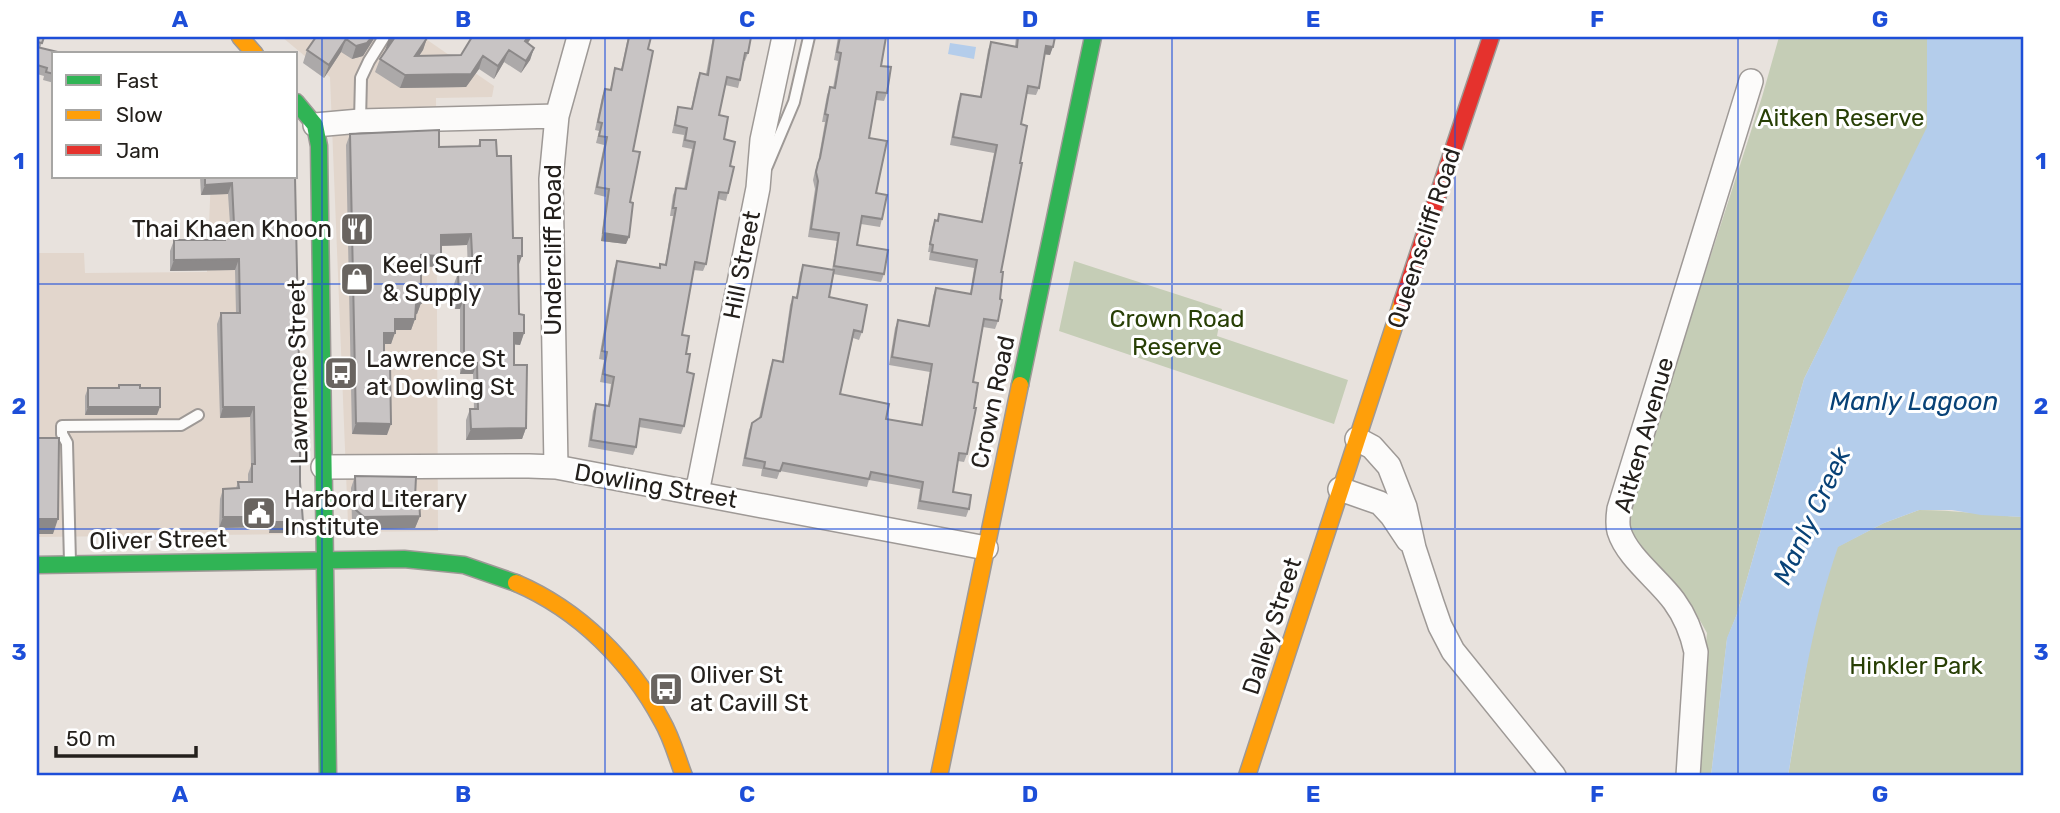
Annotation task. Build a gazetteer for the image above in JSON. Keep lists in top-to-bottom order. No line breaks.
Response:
{"streets":{"main road":["Queenscliff Road","Lawrence Street","Crown Road","Oliver Street","Dalley Street"],"street":["Undercliff Road","Hill Street","Aitken Avenue","Dowling Street"]},"crossings":[["Queenscliff Road","Dalley Street"],["Undercliff Road","Dowling Street"],["Hill Street","Dowling Street"],["Lawrence Street","Dowling Street"],["Lawrence Street","Oliver Street"],["Crown Road","Dowling Street"]],"water":["Manly Lagoon","Manly Creek"],"parks":["Aitken Reserve","Crown Road Reserve","Hinkler Park"],"places":{"restaurant":["Thai Khaen Khoon"],"shop":["Keel Surf & Supply"],"bus stop":["Lawrence St at Dowling St","Oliver St at Cavill St"],"public building":["Harbord Literary Institute"]},"legend":["Fast","Slow","Jam"],"scale_bar":"50 m","grid":{"columns":["A","B","C","D","E","F","G"],"rows":["1","2","3"]}}
